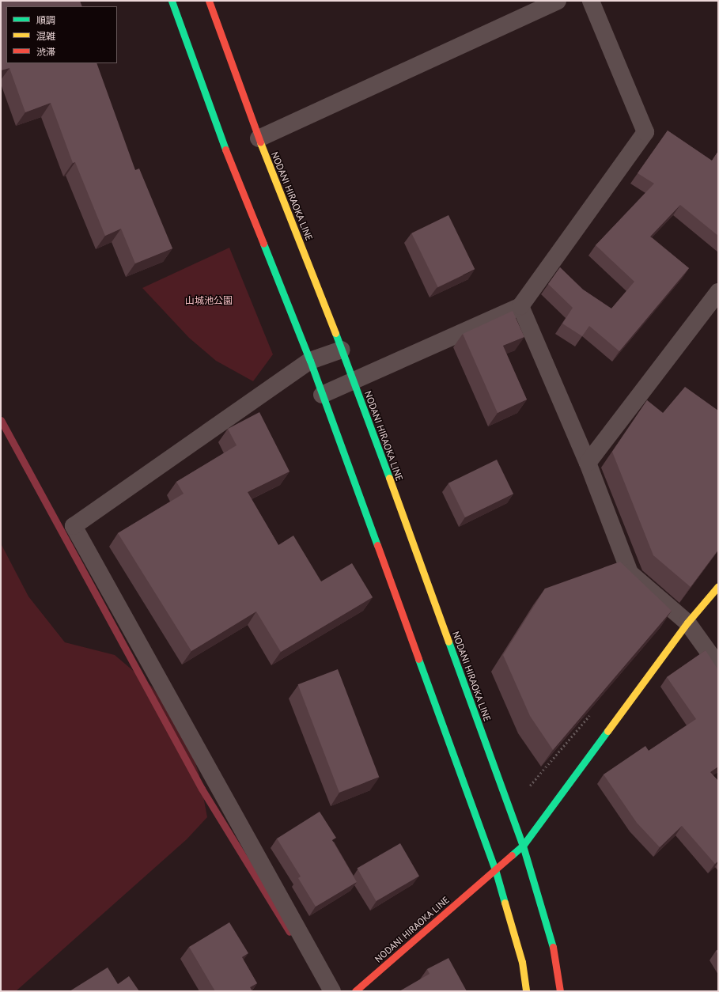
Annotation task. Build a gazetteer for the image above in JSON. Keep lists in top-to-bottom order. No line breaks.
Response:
{"streets":{"main road":["NODANI HIRAOKA LINE"]},"parks":["山城池公園"],"legend":["順調","混雑","渋滞"]}
